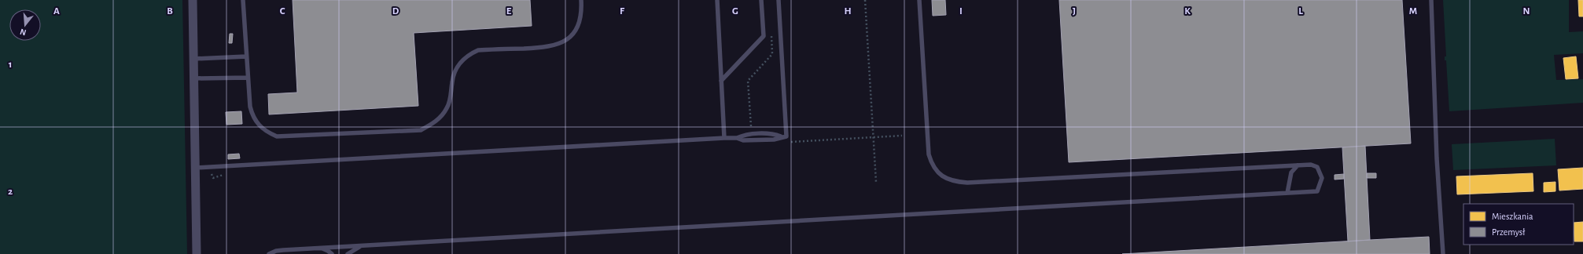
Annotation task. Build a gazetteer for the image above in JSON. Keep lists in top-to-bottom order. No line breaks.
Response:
{"legend":["Mieszkania","Przemysł"],"north":"bottom","grid":{"columns":["A","B","C","D","E","F","G","H","I","J","K","L","M","N"],"rows":["1","2"]}}
